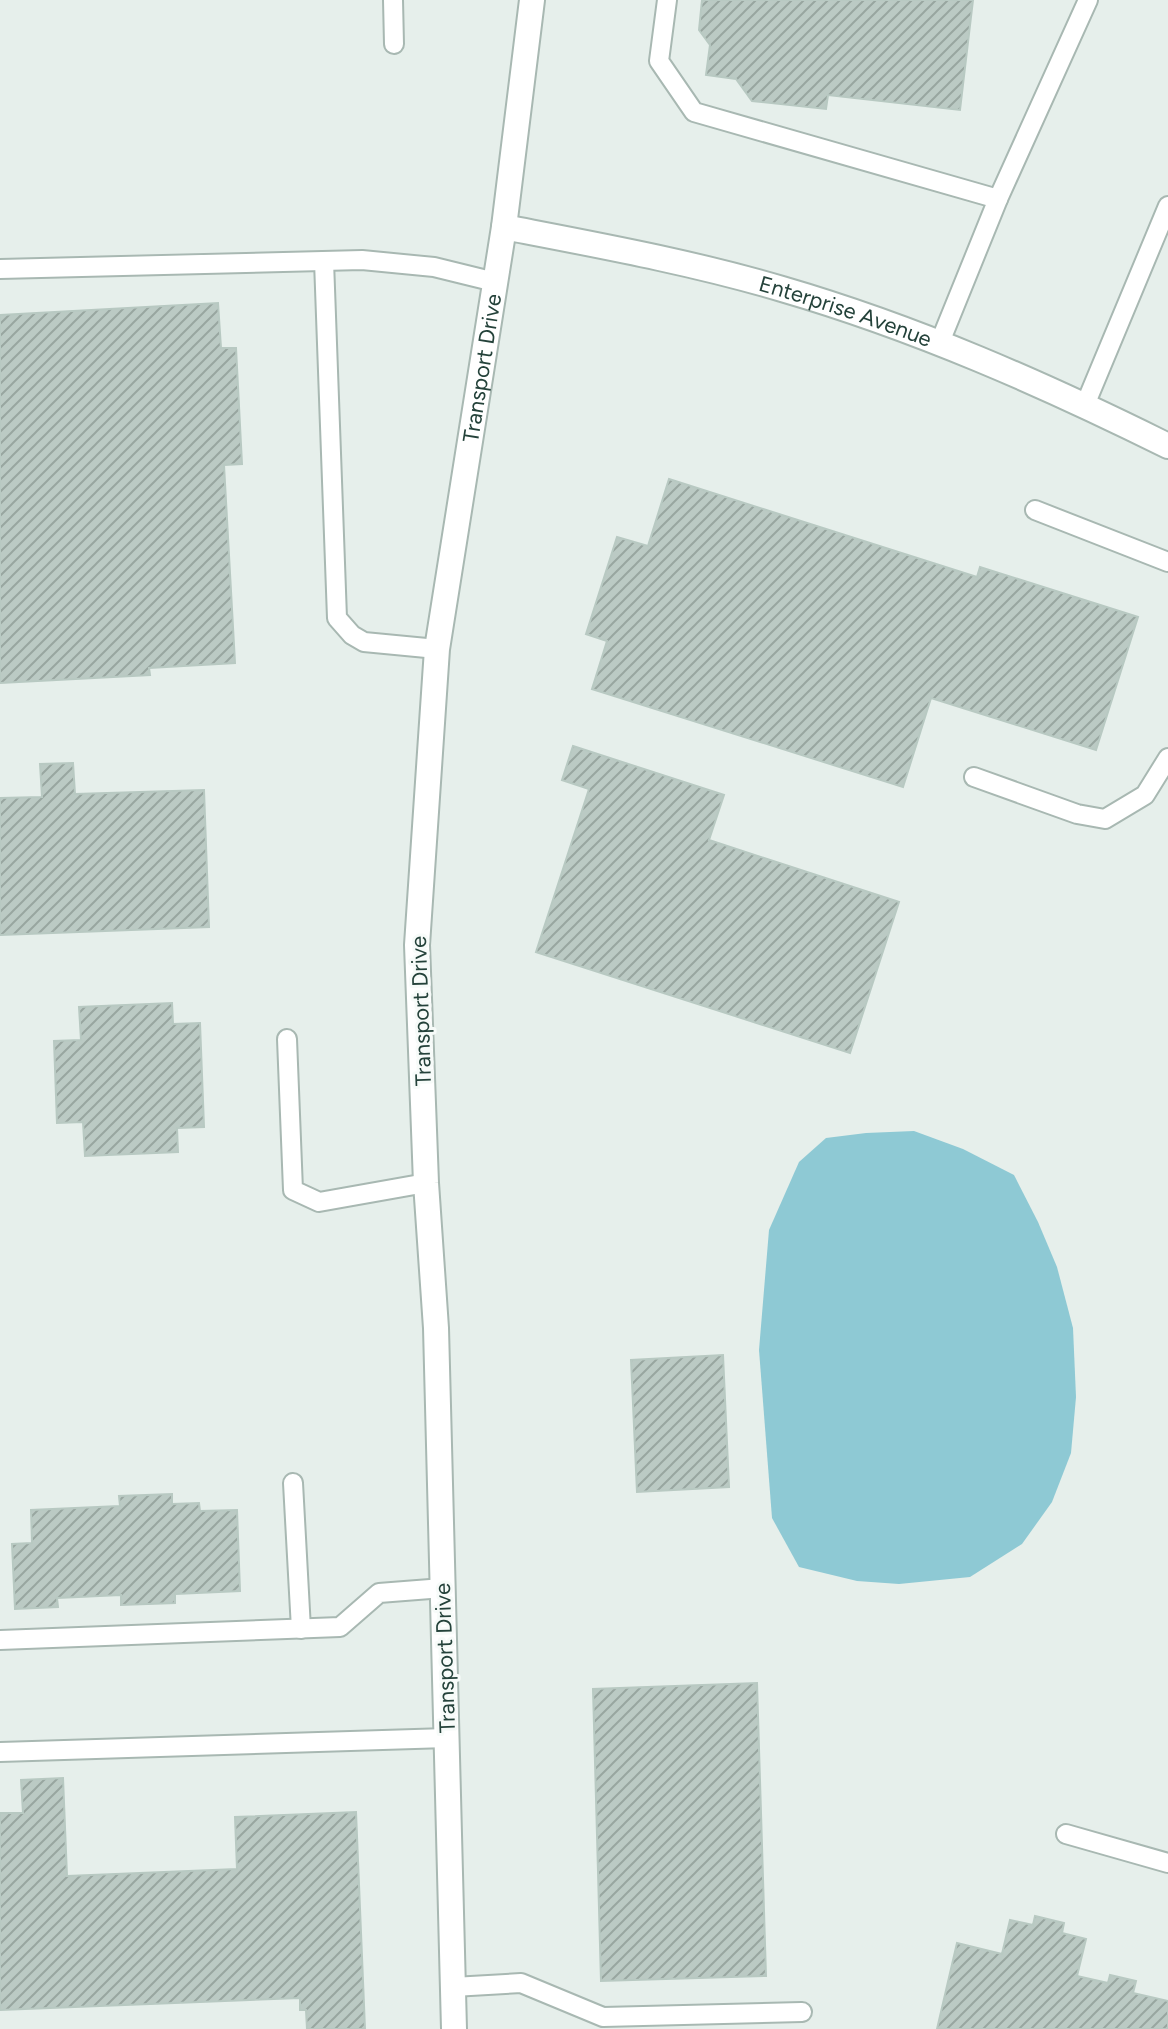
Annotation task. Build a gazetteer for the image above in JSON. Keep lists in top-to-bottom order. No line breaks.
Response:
{"streets":{"street":["Enterprise Avenue","Transport Drive"]},"crossings":[["Enterprise Avenue","Transport Drive"]]}
